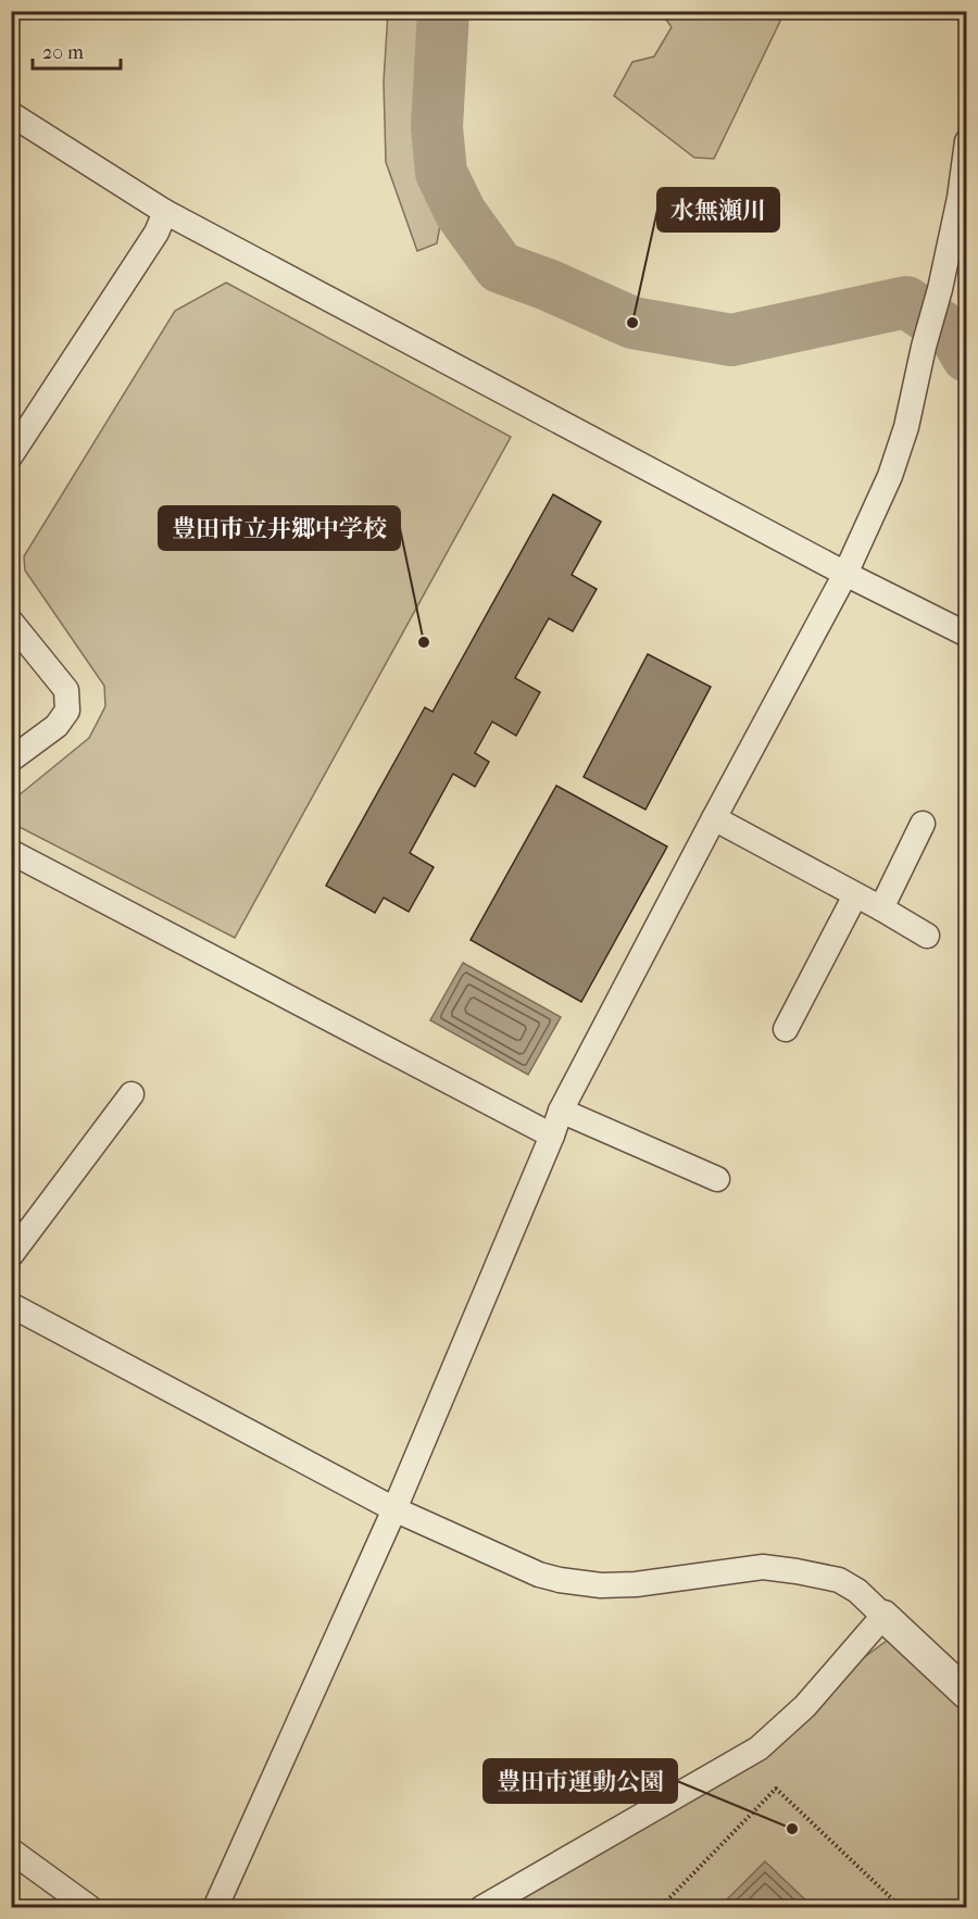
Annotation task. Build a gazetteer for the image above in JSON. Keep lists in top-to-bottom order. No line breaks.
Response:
{"places":["水無瀬川","豊田市立井郷中学校","豊田市運動公園"],"scale_bar":"20 m"}
